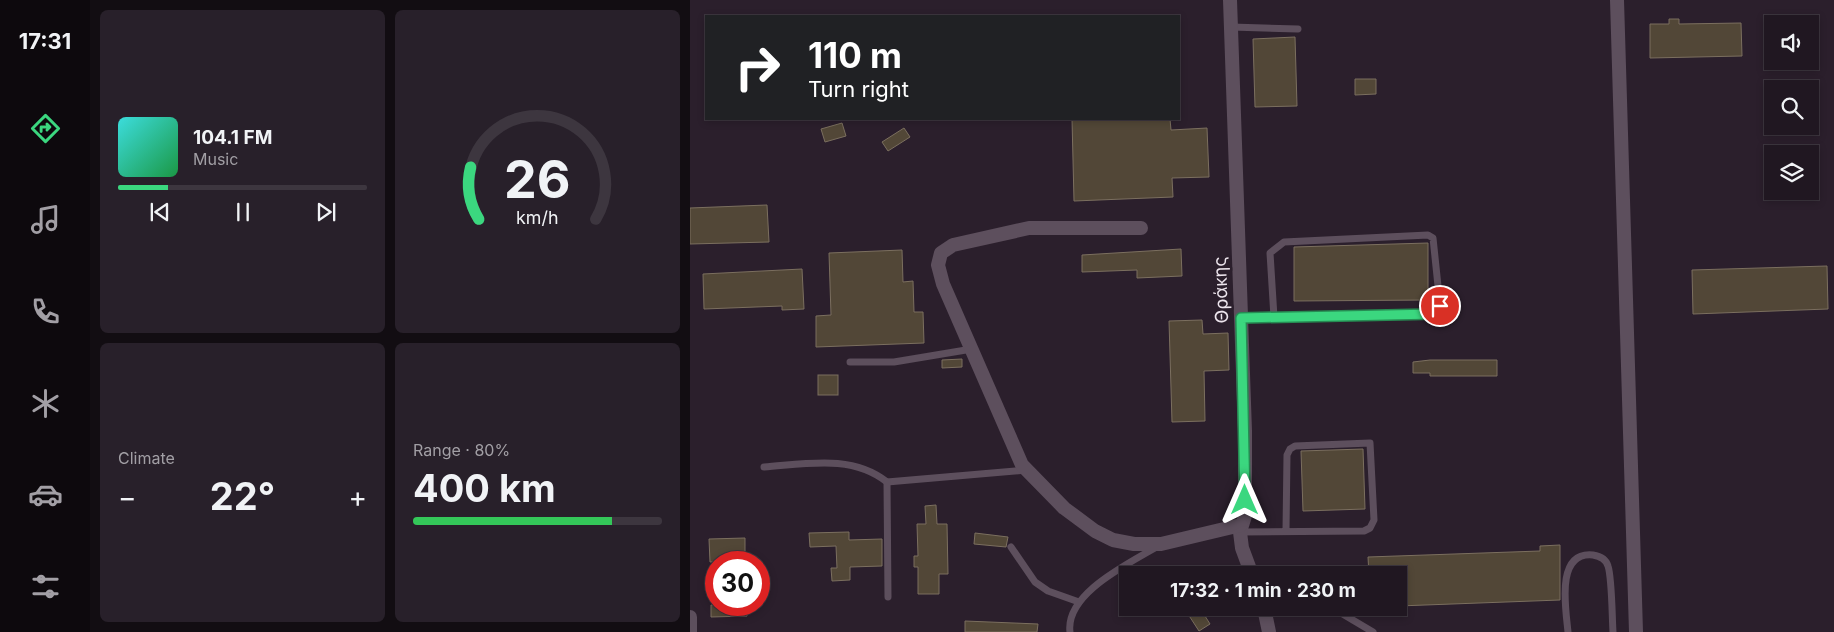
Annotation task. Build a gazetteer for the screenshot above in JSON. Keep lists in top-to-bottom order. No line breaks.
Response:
{"streets":{"street":["Θράκης"]},"page":{"tabs":"17:31","turn":["110 m","Turn right"],"song":["104.1 FM","Music"],"tile":["Climate",["Range · 80%","400 km"]],"heat":["−","22°","+"],"limit":"30","trip":"17:32 · 1 min · 230 m","gauge":["26","km/h"]}}
